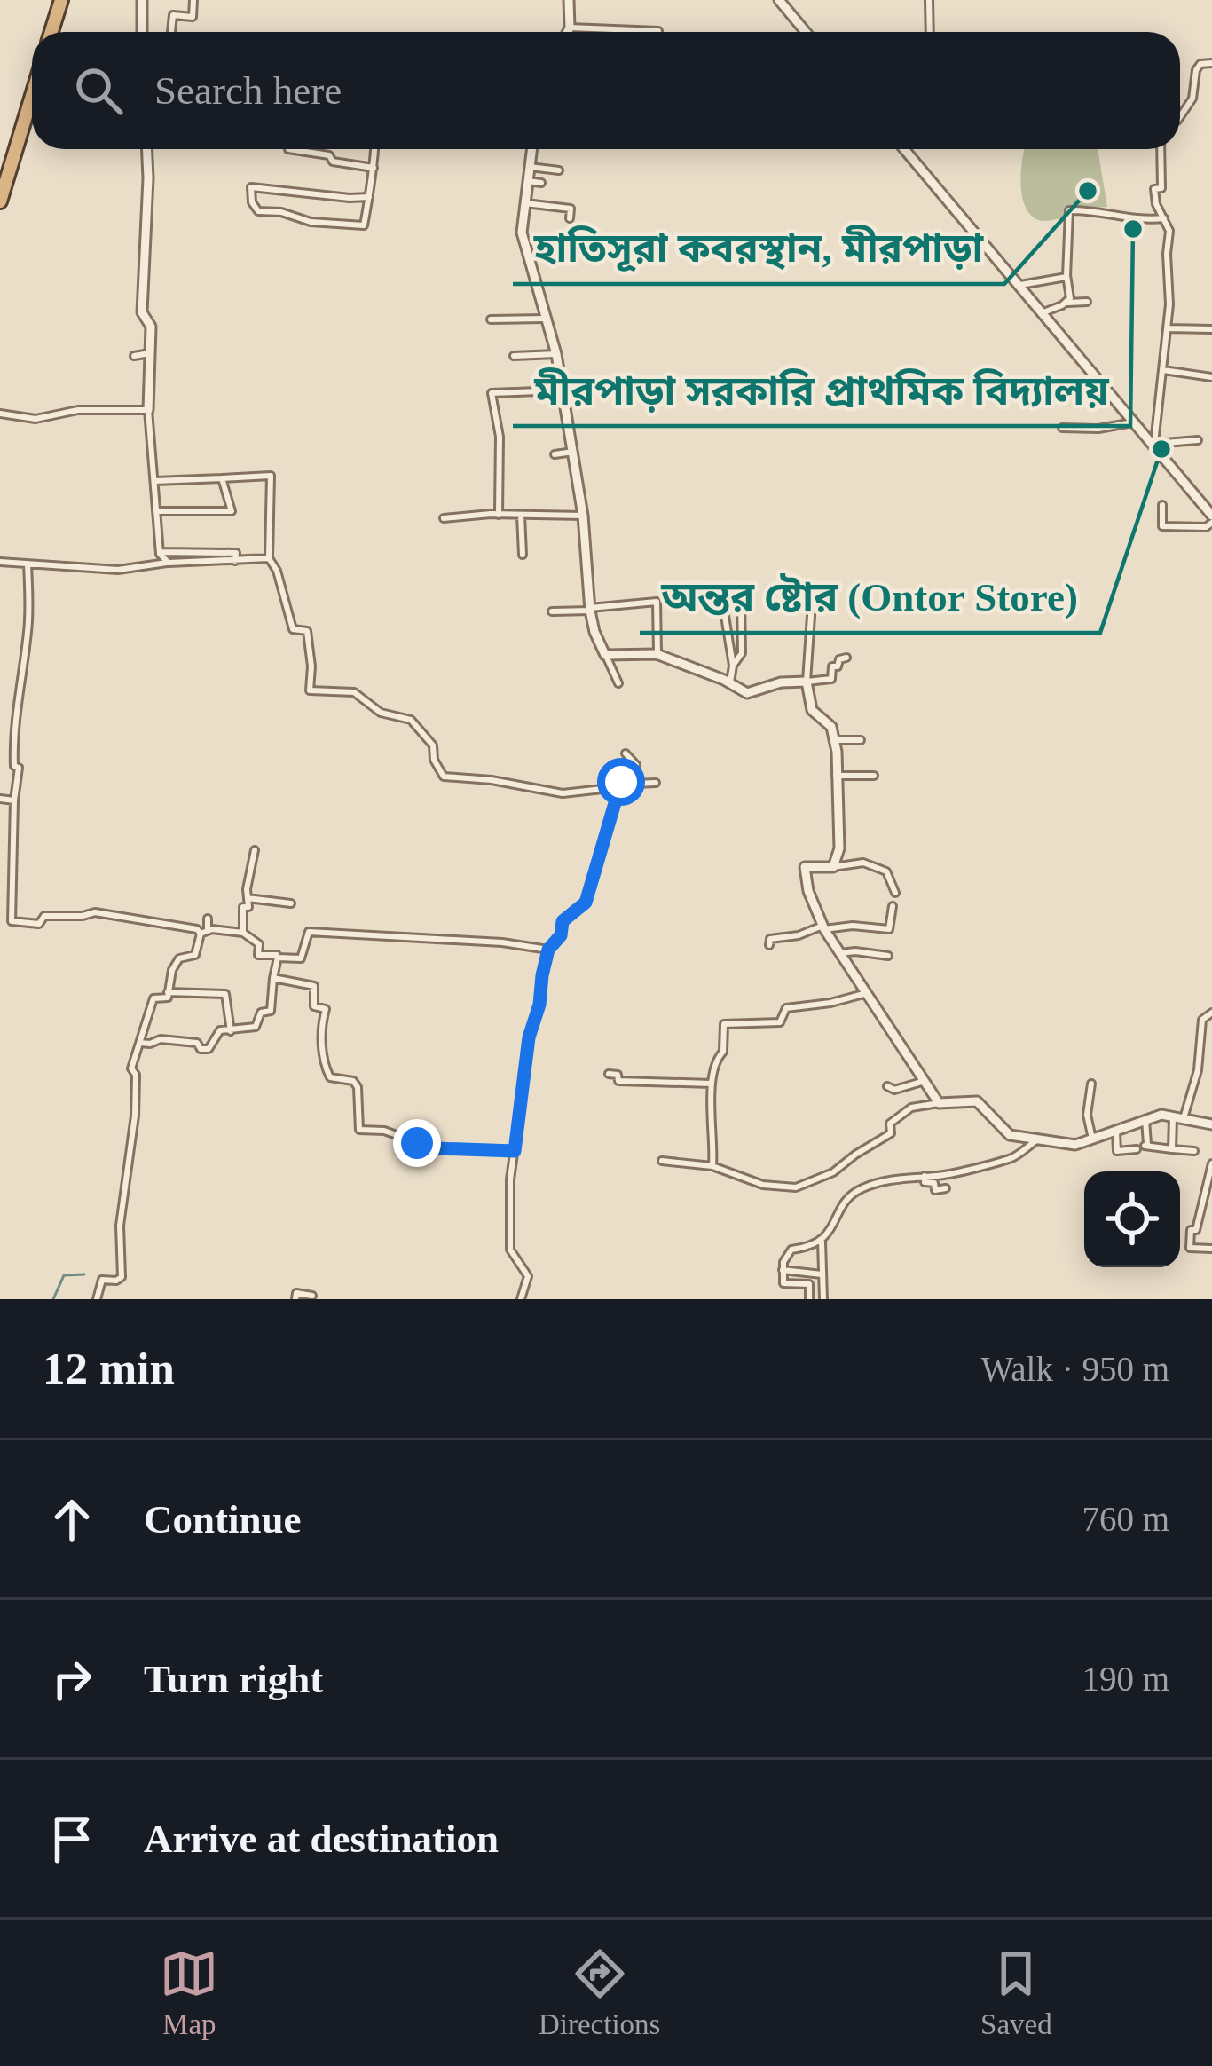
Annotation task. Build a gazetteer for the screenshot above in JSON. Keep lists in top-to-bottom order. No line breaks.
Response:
{"places":["হাতিসূরা কবরস্থান, মীরপাড়া","মীরপাড়া সরকারি প্রাথমিক বিদ্যালয়","অন্তর ষ্টোর (Ontor Store)"],"page":{"search":"Search here","heading":["12 min","Walk · 950 m"],"list":[["Continue","760 m"],["Turn right","190 m"],"Arrive at destination"],"nav":["Map","Directions","Saved"]}}
